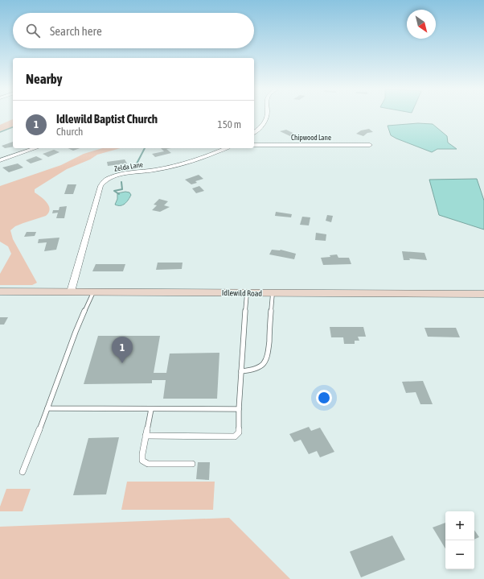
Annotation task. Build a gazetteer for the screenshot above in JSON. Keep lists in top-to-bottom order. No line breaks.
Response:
{"streets":{"main road":["Idlewild Road"],"street":["Chipwood Lane","Zelda Lane"]},"crossings":[["Zelda Lane","Idlewild Road"]],"north":"bottom right","page":{"search":"Search here","heading":"Nearby","list":[{"mark":"1","name":"Idlewild Baptist Church","note":"Church","value":"150 m"}],"pins":"1","map_buttons":["+","−"]}}
